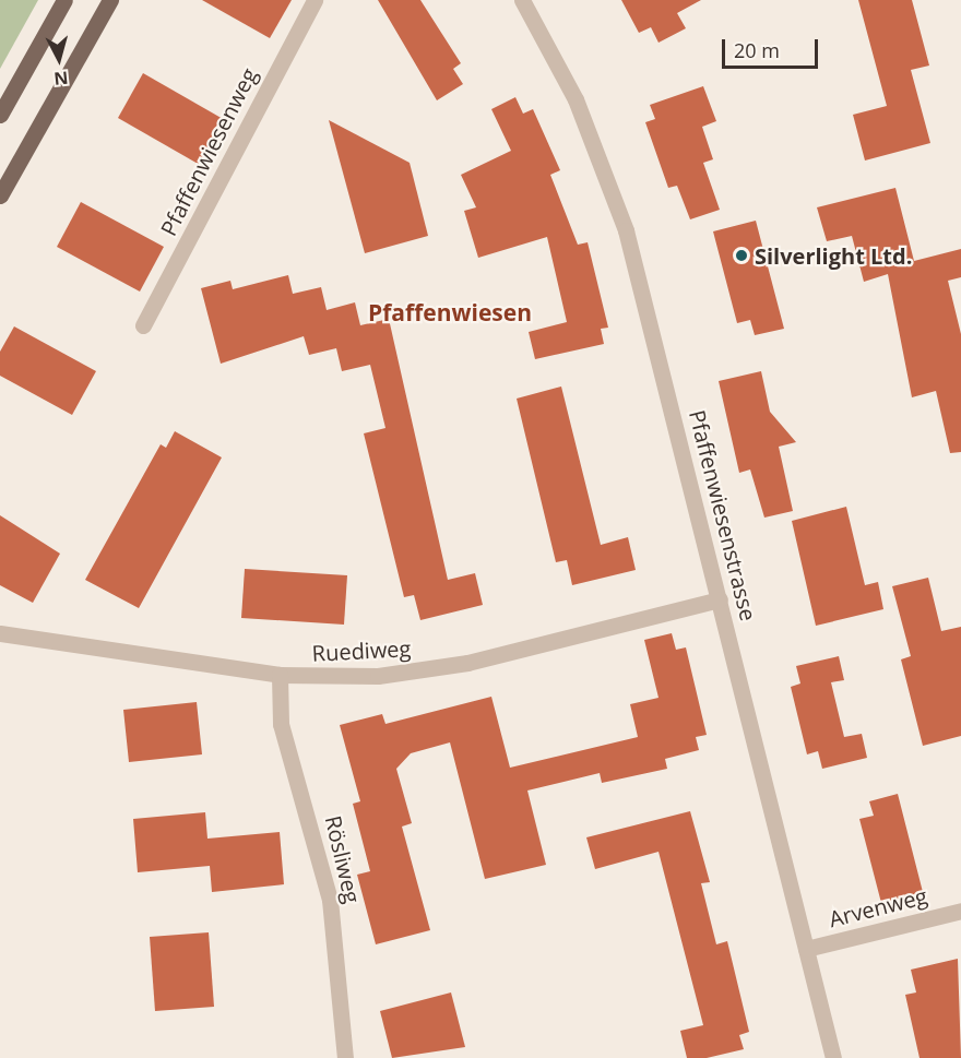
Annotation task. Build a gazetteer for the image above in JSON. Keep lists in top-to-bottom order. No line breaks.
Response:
{"streets":{"street":["Pfaffenwiesenweg","Pfaffenwiesenstrasse","Ruediweg","Rösliweg","Arvenweg"]},"crossings":[["Pfaffenwiesenstrasse","Ruediweg"],["Pfaffenwiesenstrasse","Arvenweg"],["Ruediweg","Rösliweg"]],"districts":["Pfaffenwiesen"],"places":["Silverlight Ltd."],"scale_bar":"20 m","north":"bottom"}
